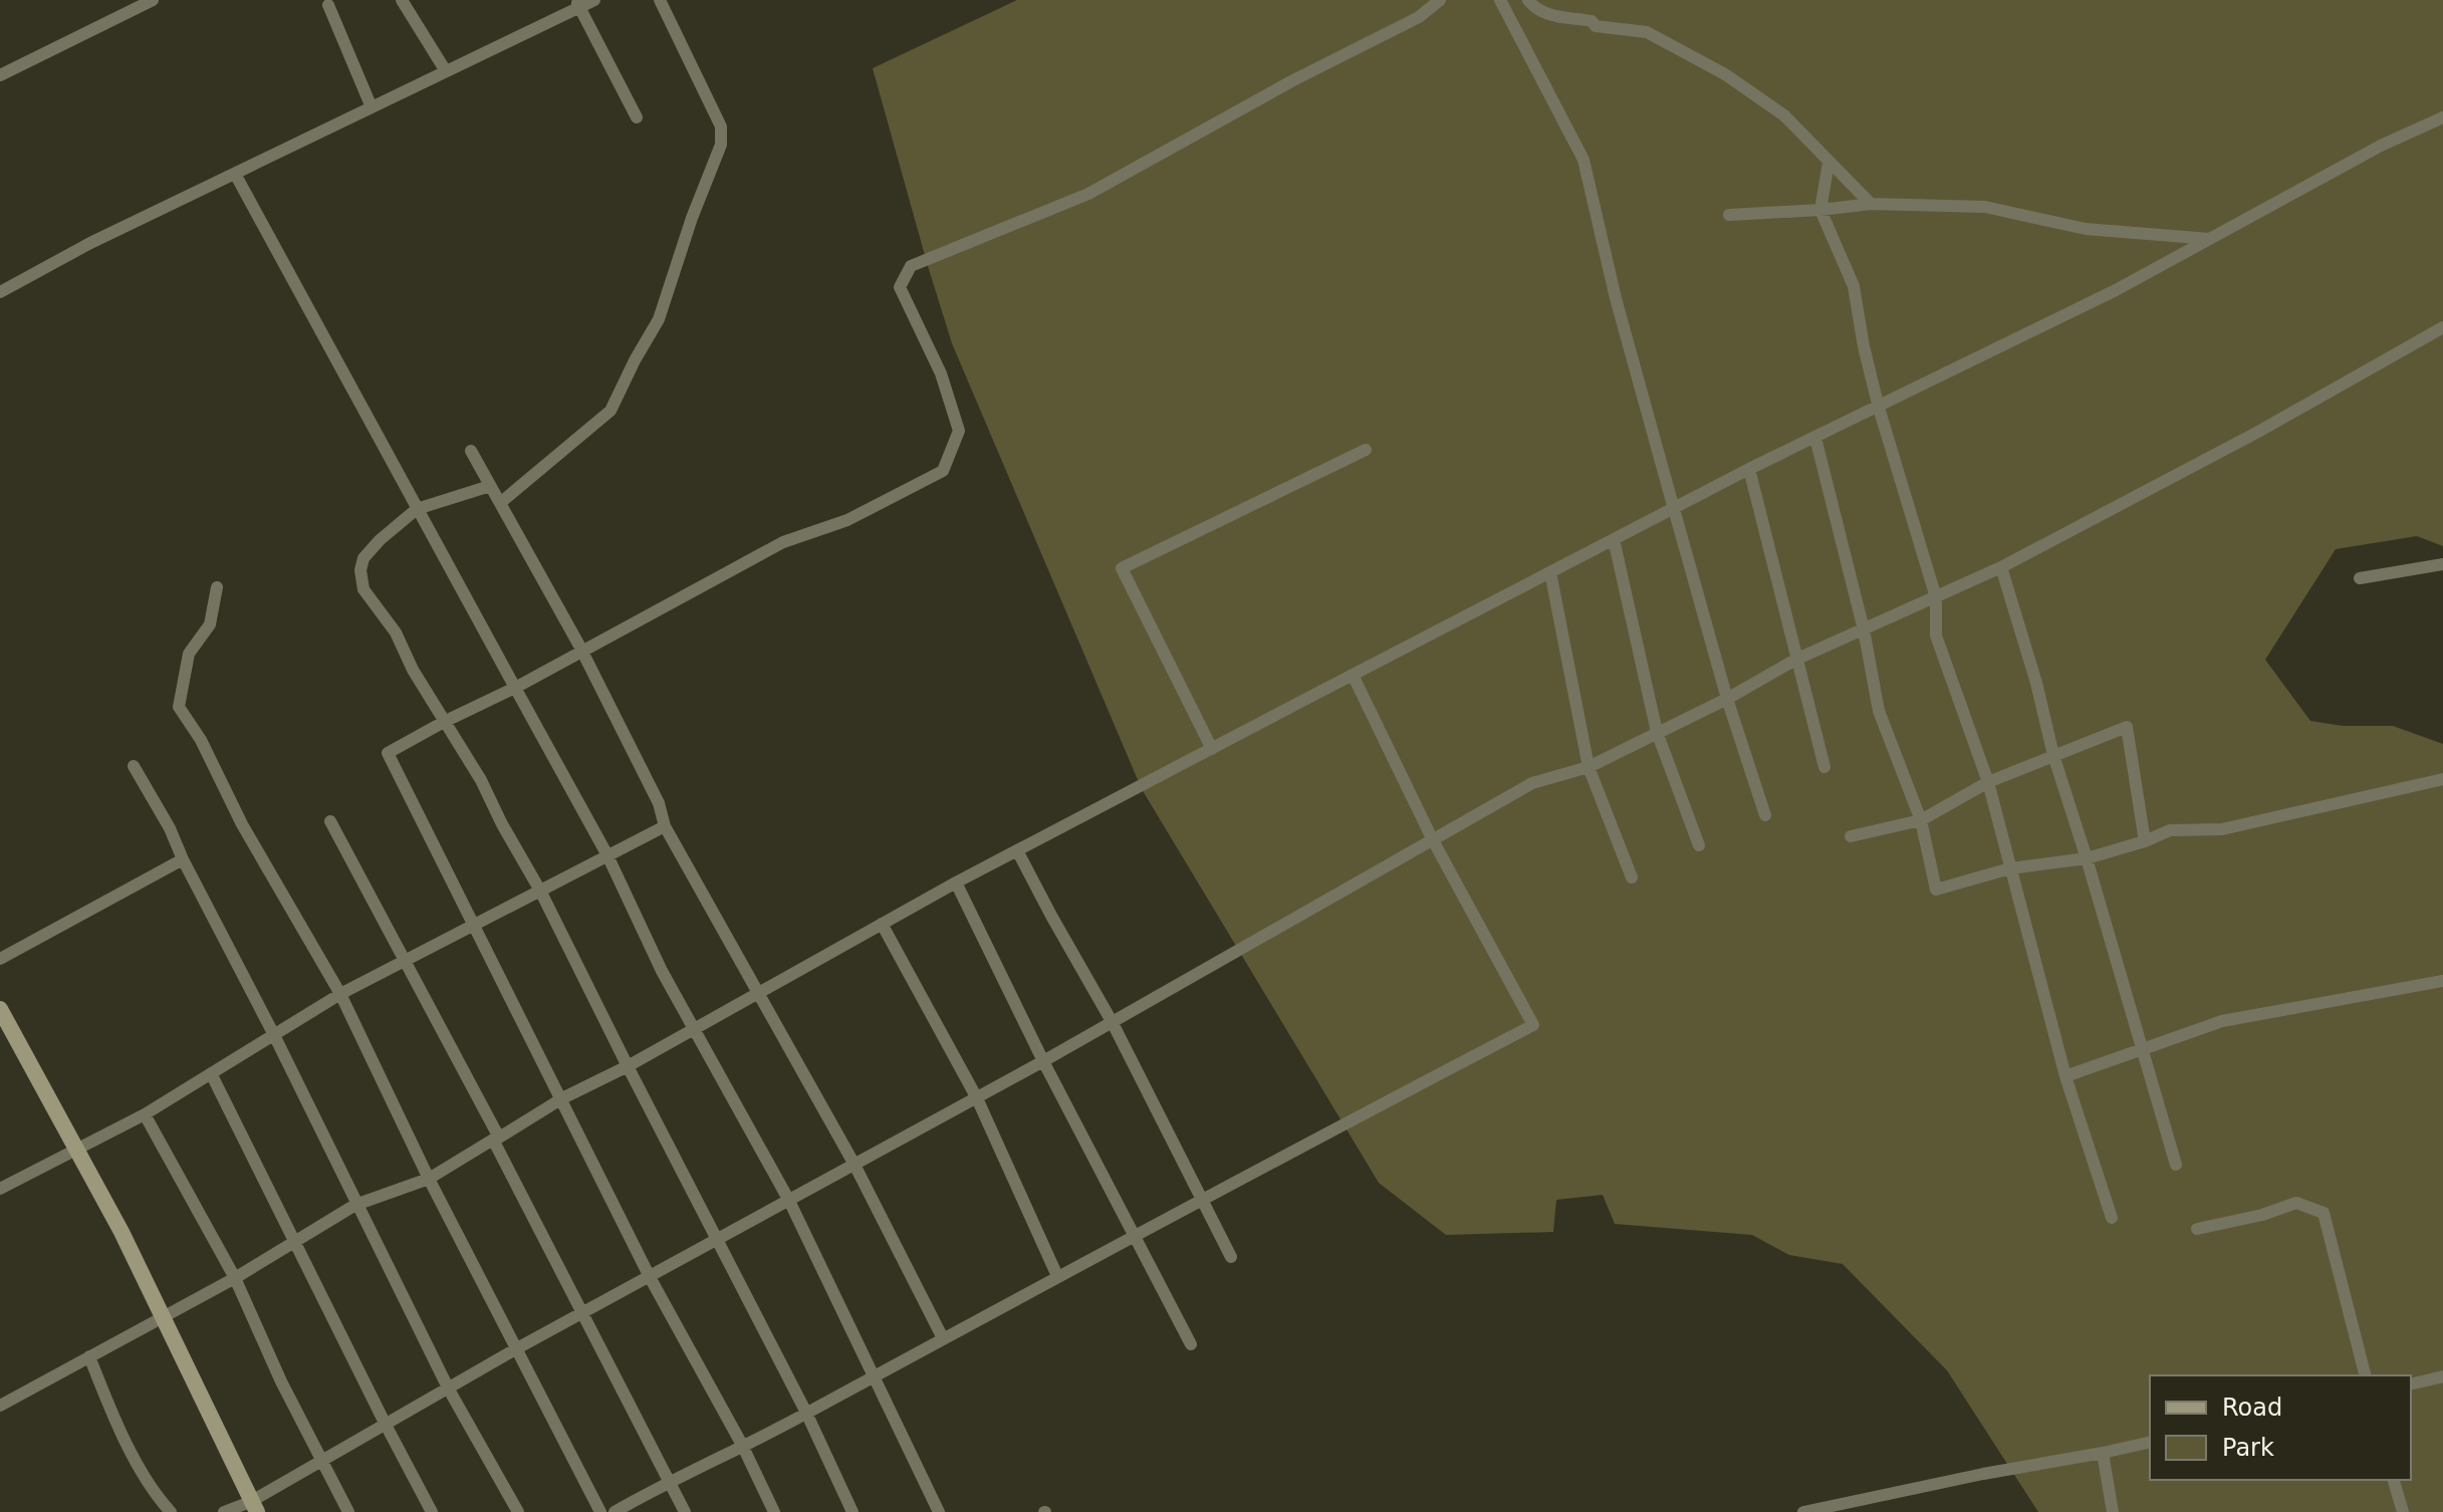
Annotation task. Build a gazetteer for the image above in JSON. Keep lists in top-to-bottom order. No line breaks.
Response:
{"legend":["Road","Park"]}
